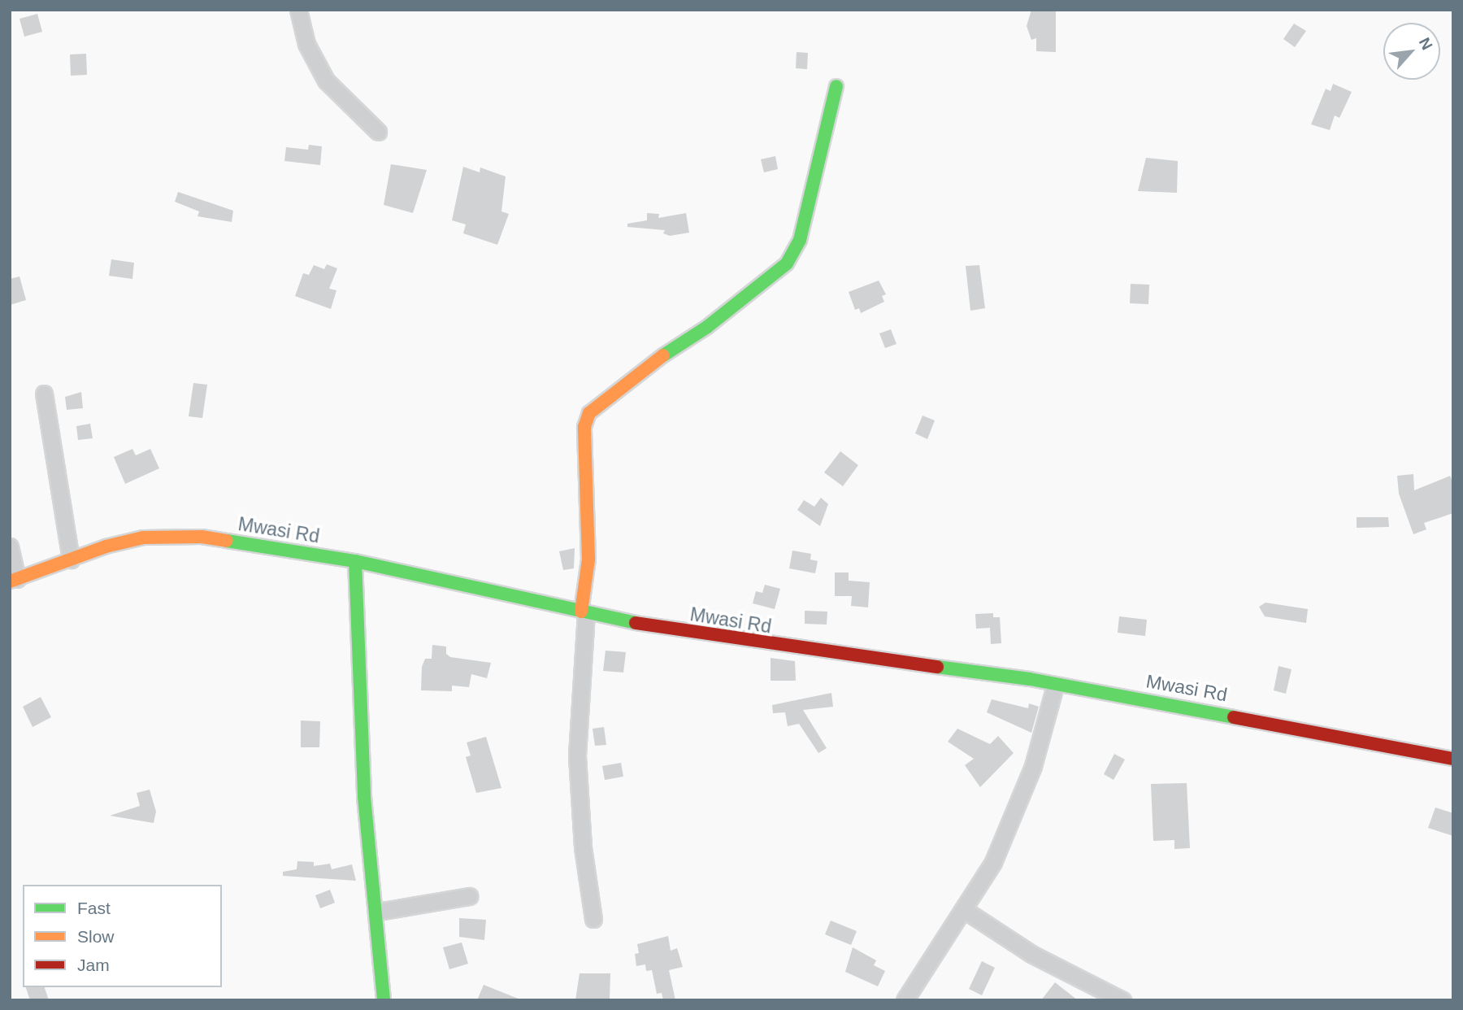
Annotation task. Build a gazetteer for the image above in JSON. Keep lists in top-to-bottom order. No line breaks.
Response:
{"streets":{"street":["Mwasi Rd"]},"legend":["Fast","Slow","Jam"],"north":"top right"}
